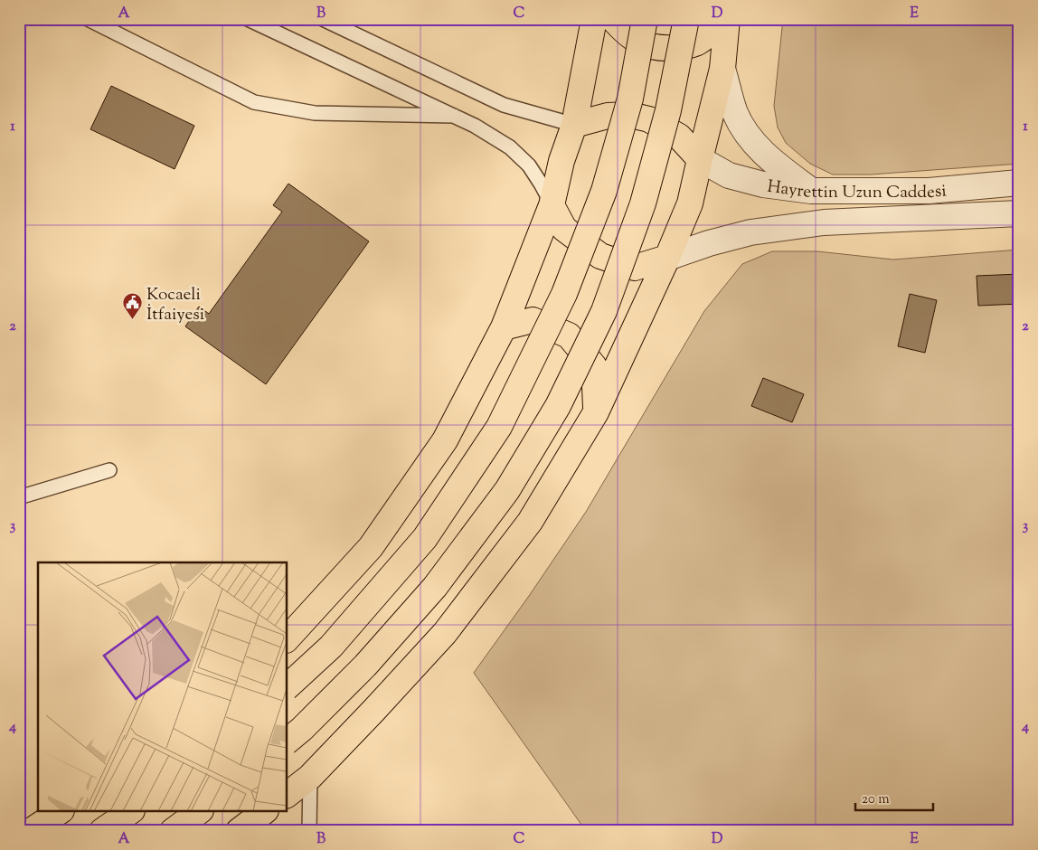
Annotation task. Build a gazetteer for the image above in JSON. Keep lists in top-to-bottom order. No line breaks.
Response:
{"streets":{"street":["Hayrettin Uzun Caddesi"]},"places":{"public building":["Kocaeli İtfaiyesi"]},"scale_bar":"20 m","grid":{"columns":["A","B","C","D","E"],"rows":["1","2","3","4"]}}
